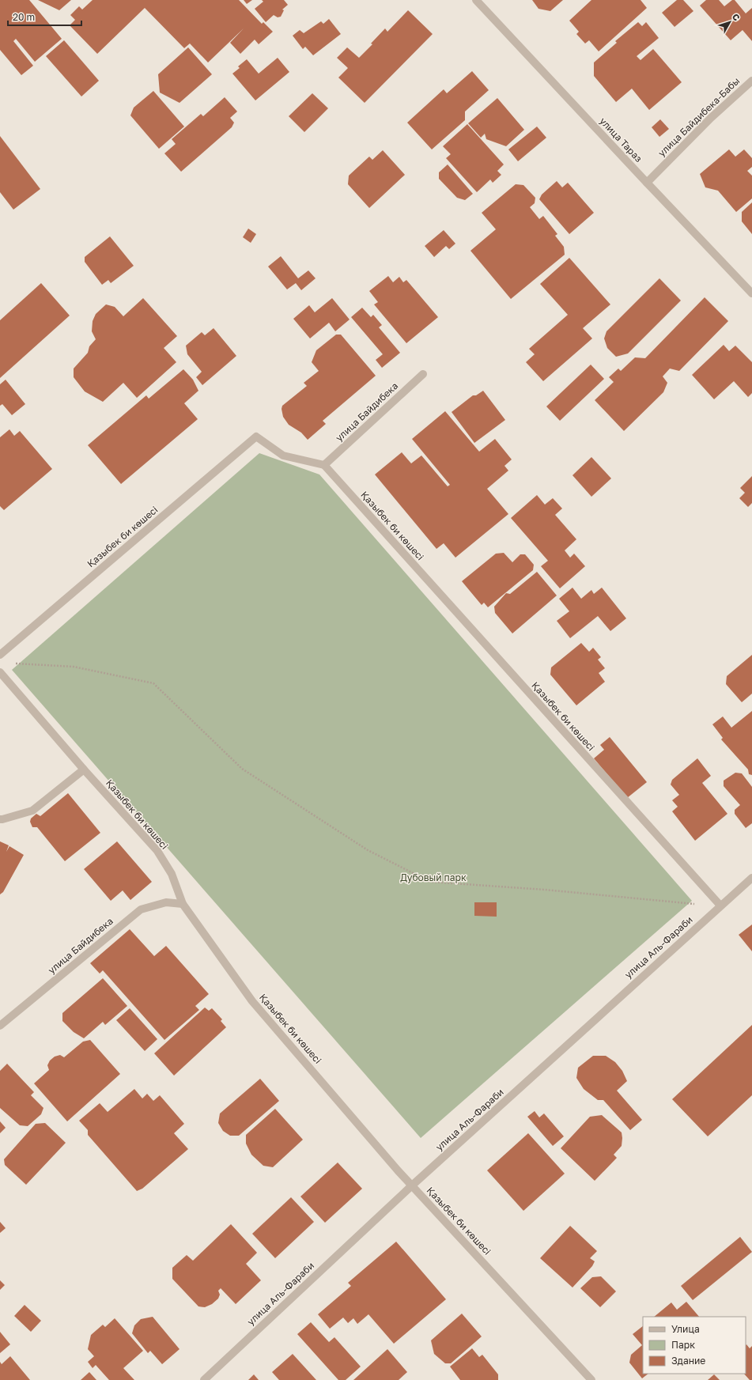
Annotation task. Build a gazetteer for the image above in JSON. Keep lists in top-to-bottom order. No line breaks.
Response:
{"streets":{"street":["улица Байдибека-Бабы","улица Тараз","улица Байдибека","Қазыбек би көшесі","улица Аль-Фараби"]},"crossings":[["улица Байдибека-Бабы","улица Тараз"],["улица Байдибека","Қазыбек би көшесі"],["Қазыбек би көшесі","улица Аль-Фараби"]],"parks":["Дубовый парк"],"legend":["Улица","Парк","Здание"],"scale_bar":"20 m","north":"top right"}
